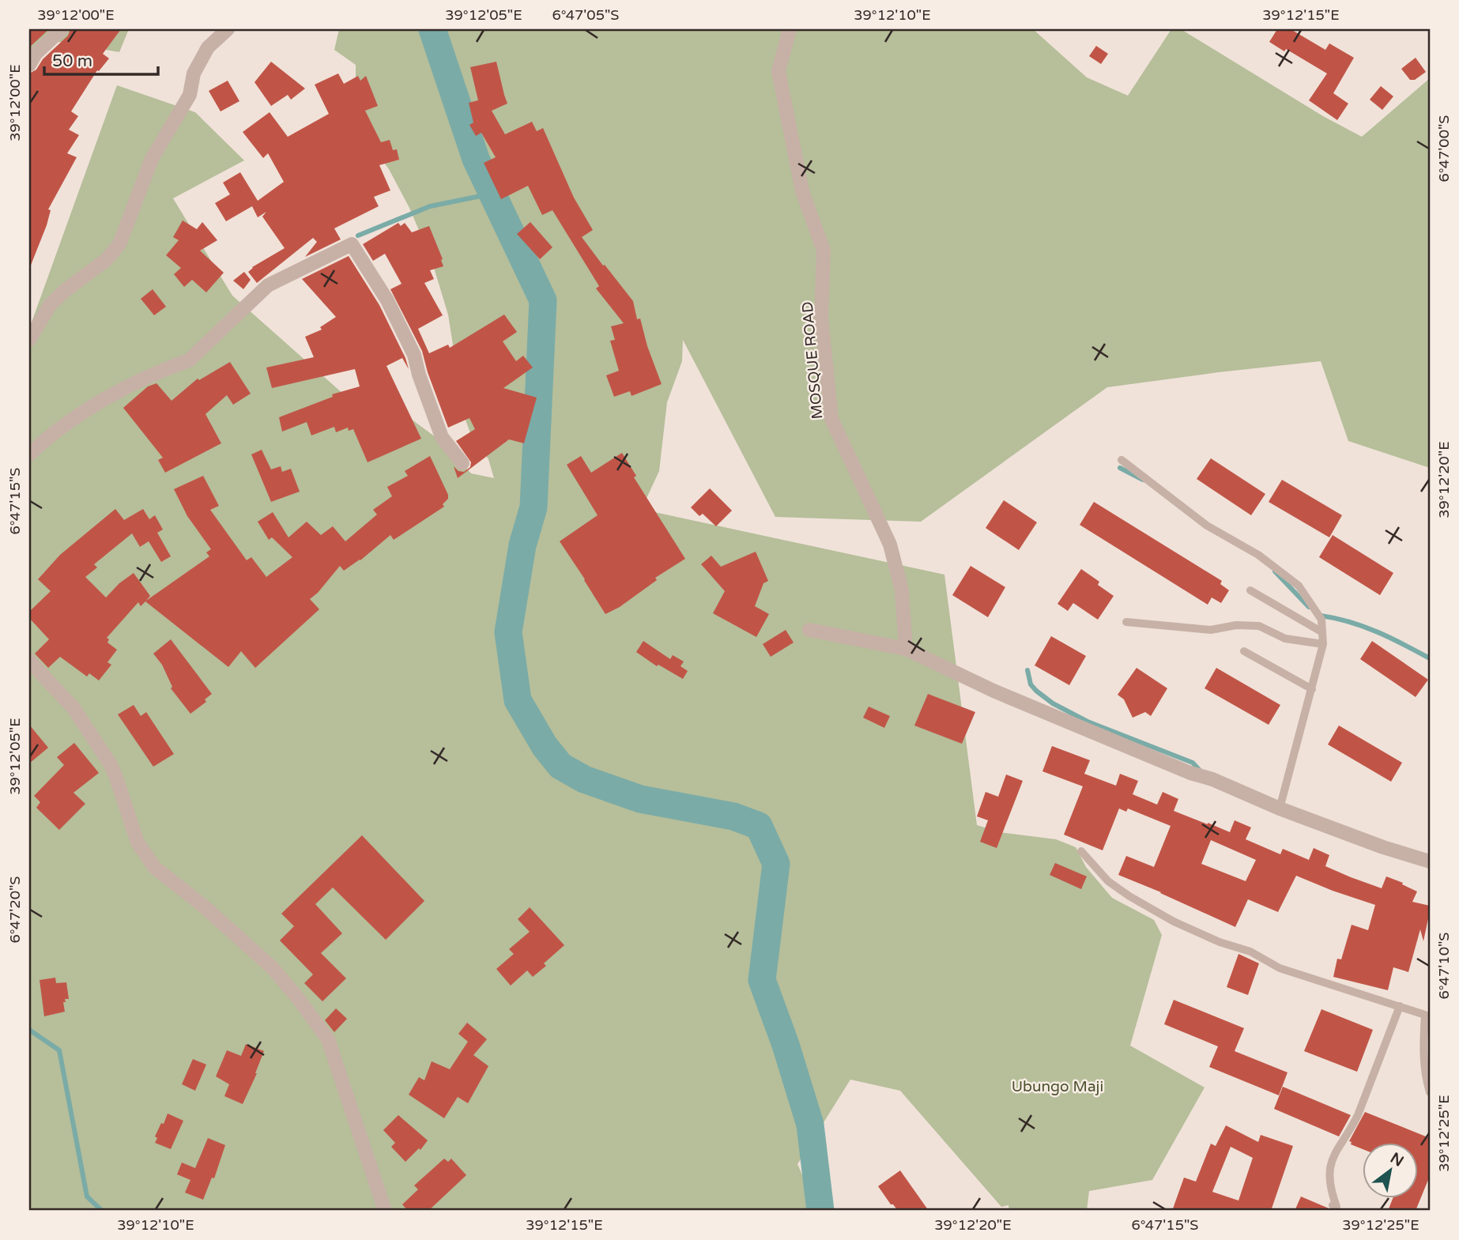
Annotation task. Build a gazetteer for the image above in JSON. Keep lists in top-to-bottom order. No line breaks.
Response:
{"streets":{"street":["MOSQUE ROAD"]},"parks":["Ubungo Maji"],"scale_bar":"50 m","north":"top right","coordinates":["39°12'00\"E","39°12'05\"E","6°47'05\"S","39°12'10\"E","39°12'15\"E","6°47'00\"S","39°12'20\"E","6°47'15\"S","6°47'20\"S","6°47'10\"S","39°12'25\"E"]}
